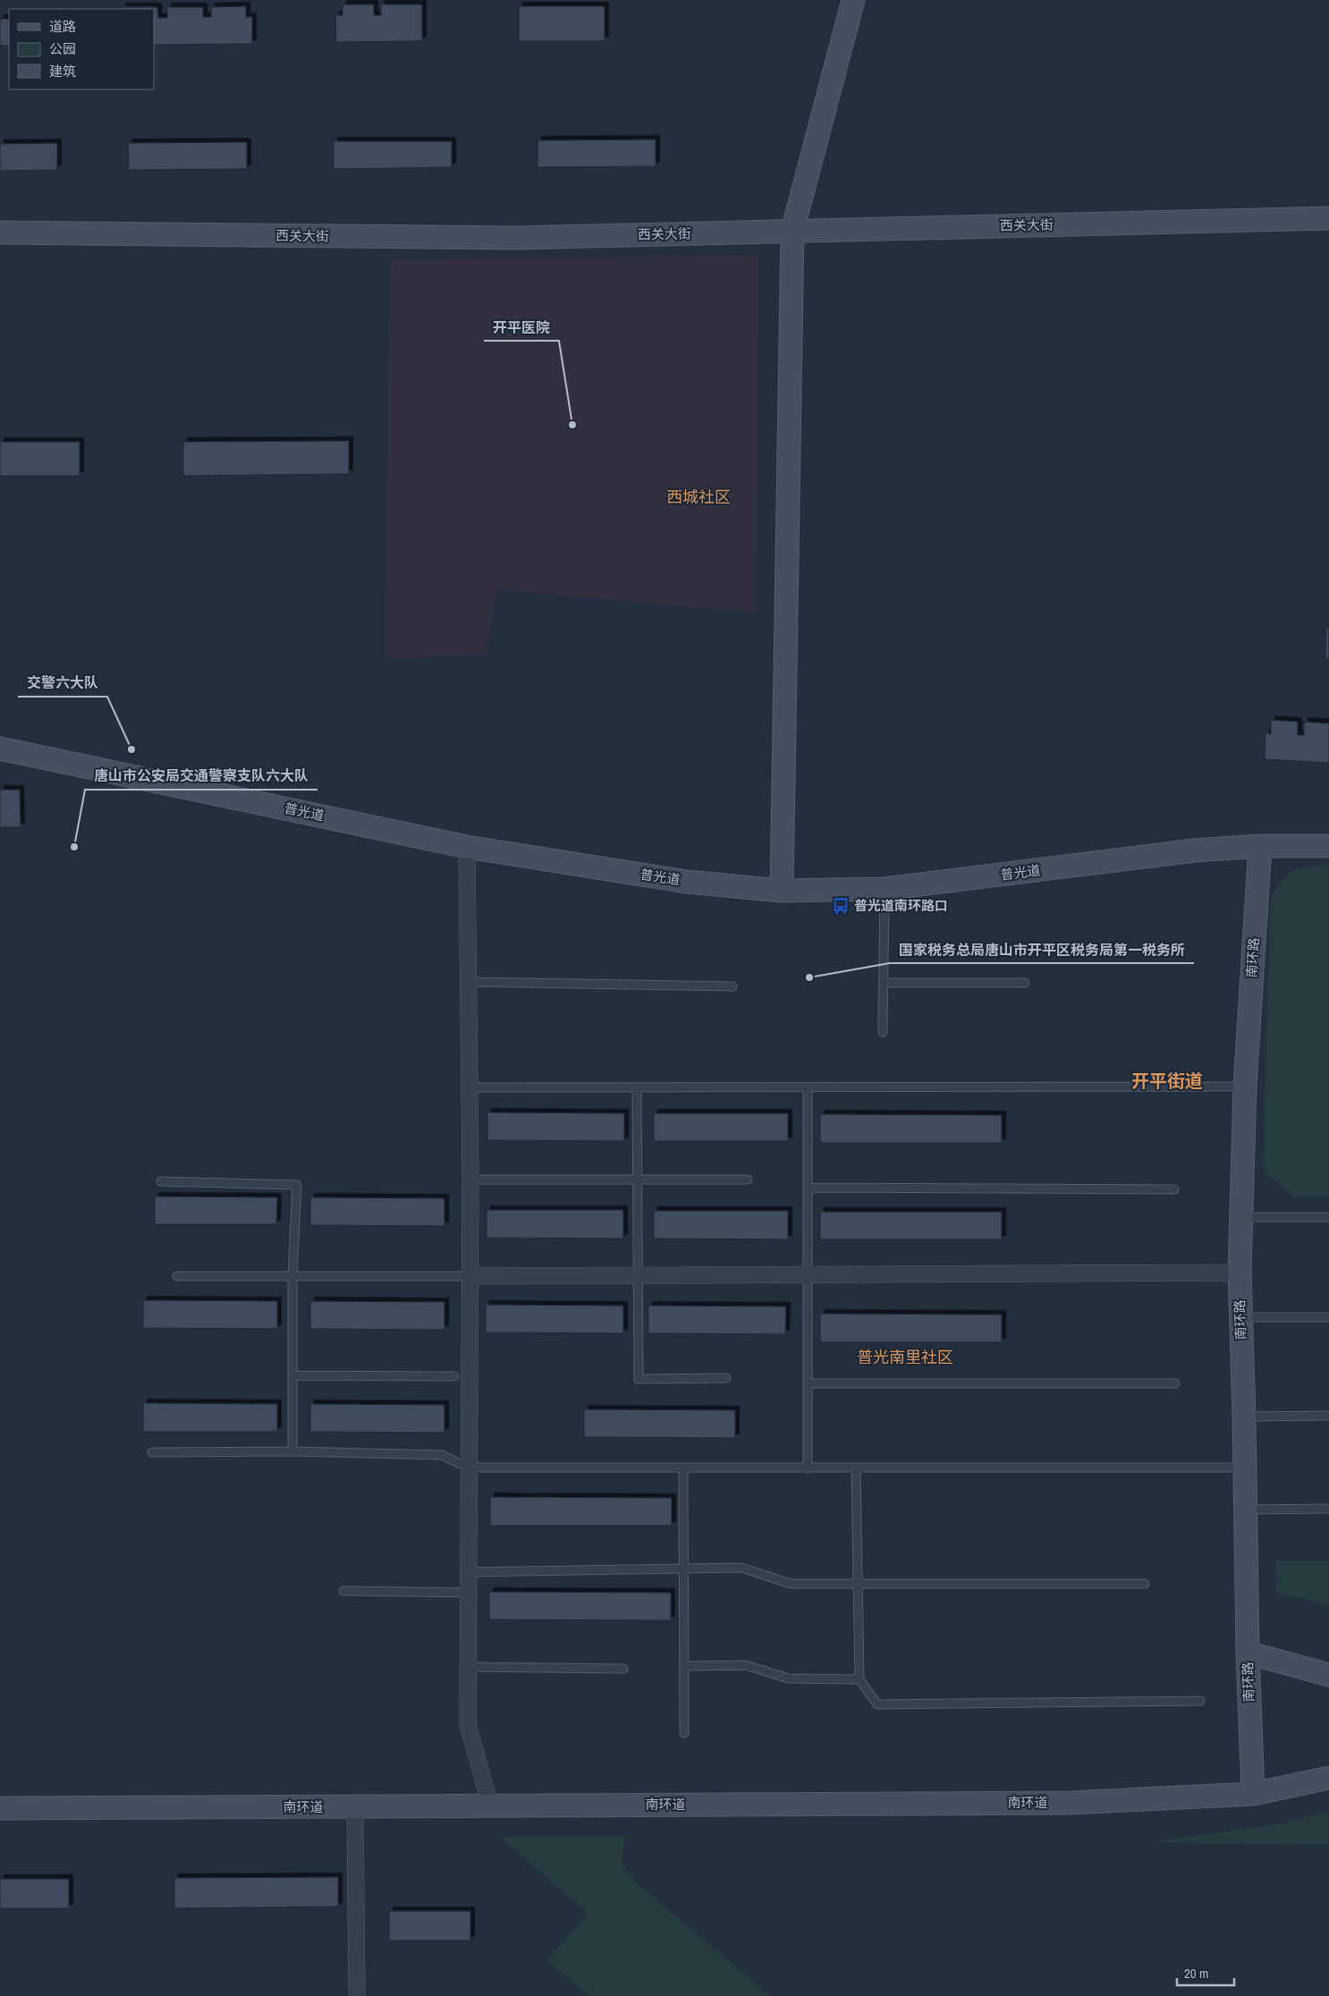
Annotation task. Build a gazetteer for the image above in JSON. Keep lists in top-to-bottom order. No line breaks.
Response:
{"streets":{"street":["西关大街","普光道","南环路","南环道"]},"crossings":[["普光道","南环路"],["南环路","南环道"]],"districts":["西城社区","开平街道","普光南里社区"],"places":{"other":["开平医院","交警六大队","唐山市公安局交通警察支队六大队","国家税务总局唐山市开平区税务局第一税务所"],"bus stop":["普光道南环路口"]},"legend":["道路","公园","建筑"],"scale_bar":"20 m"}
